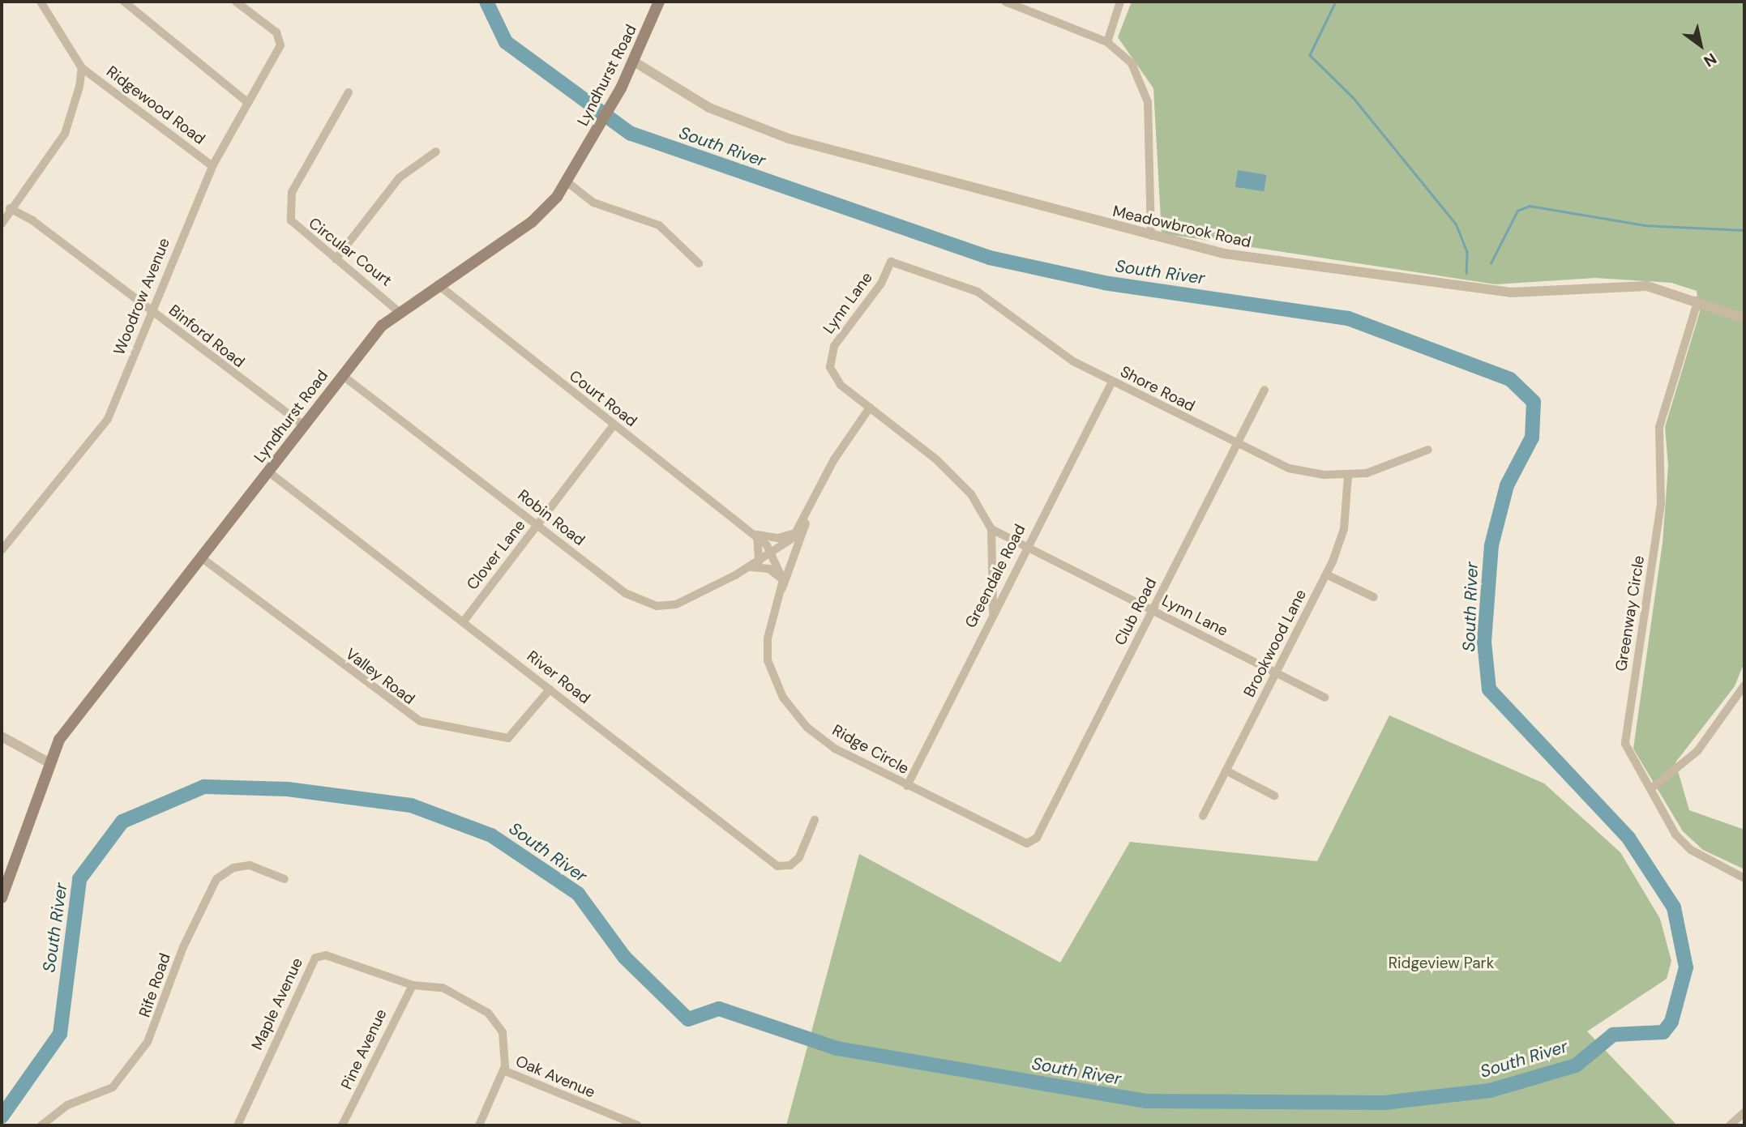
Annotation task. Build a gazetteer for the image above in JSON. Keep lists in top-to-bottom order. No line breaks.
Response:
{"streets":{"main road":["Lyndhurst Road"],"street":["Ridgewood Road","Meadowbrook Road","Circular Court","Woodrow Avenue","Lynn Lane","Binford Road","Shore Road","Court Road","Robin Road","Clover Lane","Greendale Road","Club Road","Greenway Circle","Brookwood Lane","Valley Road","River Road","Ridge Circle","Rife Road","Maple Avenue","Pine Avenue","Oak Avenue"]},"crossings":[["Lyndhurst Road","Meadowbrook Road"],["Lyndhurst Road","Circular Court"],["Lyndhurst Road","Binford Road"],["Lyndhurst Road","Court Road"],["Lyndhurst Road","Robin Road"],["Lyndhurst Road","Valley Road"],["Lyndhurst Road","River Road"],["Ridgewood Road","Woodrow Avenue"],["Meadowbrook Road","Greenway Circle"],["Woodrow Avenue","Binford Road"],["Lynn Lane","Shore Road"],["Lynn Lane","Greendale Road"],["Lynn Lane","Club Road"],["Lynn Lane","Brookwood Lane"],["Lynn Lane","Ridge Circle"],["Shore Road","Greendale Road"],["Shore Road","Club Road"],["Shore Road","Brookwood Lane"],["Court Road","Robin Road"],["Court Road","Clover Lane"],["Court Road","Ridge Circle"],["Robin Road","Clover Lane"],["Robin Road","Ridge Circle"],["Clover Lane","River Road"],["Greendale Road","Ridge Circle"],["Club Road","Ridge Circle"],["Valley Road","River Road"],["Maple Avenue","Pine Avenue"],["Maple Avenue","Oak Avenue"],["Pine Avenue","Oak Avenue"]],"water":["South River"],"parks":["Ridgeview Park"],"north":"bottom right"}
